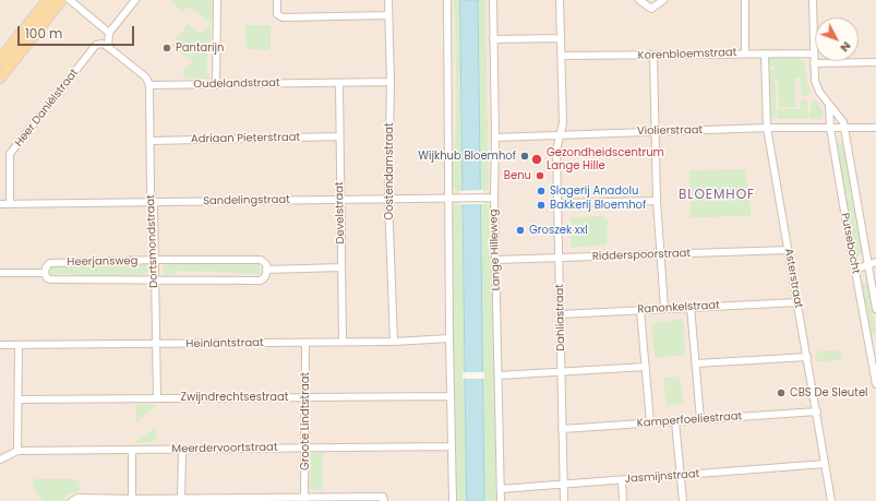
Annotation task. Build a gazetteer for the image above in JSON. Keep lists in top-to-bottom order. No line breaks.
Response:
{"streets":{"street":["Korenbloemstraat","Oudelandstraat","Heer Daniëlstraat","Violierstraat","Adriaan Pieterstraat","Oostendamstraat","Sandelingstraat","Develstraat","Dortsmondstraat","Putsebocht","Lange Hilleweg","Ridderspoorstraat","Heerjansweg","Asterstraat","Ranonkelstraat","Dahliastraat","Heinlantstraat","Zwijndrechtsestraat","Kamperfoeliestraat","Groote Lindtstraat","Meerdervoortstraat","Jasmijnstraat"]},"crossings":[["Korenbloemstraat","Putsebocht"],["Korenbloemstraat","Asterstraat"],["Korenbloemstraat","Dahliastraat"],["Oudelandstraat","Oostendamstraat"],["Oudelandstraat","Develstraat"],["Oudelandstraat","Dortsmondstraat"],["Heer Daniëlstraat","Sandelingstraat"],["Violierstraat","Putsebocht"],["Violierstraat","Lange Hilleweg"],["Violierstraat","Asterstraat"],["Violierstraat","Dahliastraat"],["Adriaan Pieterstraat","Develstraat"],["Adriaan Pieterstraat","Dortsmondstraat"],["Oostendamstraat","Sandelingstraat"],["Oostendamstraat","Heinlantstraat"],["Sandelingstraat","Develstraat"],["Sandelingstraat","Dortsmondstraat"],["Sandelingstraat","Lange Hilleweg"],["Develstraat","Heinlantstraat"],["Dortsmondstraat","Heerjansweg"],["Dortsmondstraat","Heinlantstraat"],["Dortsmondstraat","Zwijndrechtsestraat"],["Lange Hilleweg","Ridderspoorstraat"],["Lange Hilleweg","Jasmijnstraat"],["Ridderspoorstraat","Asterstraat"],["Ridderspoorstraat","Dahliastraat"],["Asterstraat","Ranonkelstraat"],["Asterstraat","Kamperfoeliestraat"],["Asterstraat","Jasmijnstraat"],["Ranonkelstraat","Dahliastraat"],["Dahliastraat","Kamperfoeliestraat"],["Dahliastraat","Jasmijnstraat"],["Heinlantstraat","Groote Lindtstraat"],["Zwijndrechtsestraat","Groote Lindtstraat"],["Groote Lindtstraat","Meerdervoortstraat"]],"districts":["BLOEMHOF"],"places":["Pantarijn","Wijkhub Bloemhof","Gezondheidscentrum Lange Hille","Benu","Slagerij Anadolu","Bakkerij Bloemhof","Groszek xxl","CBS De Sleutel"],"scale_bar":"100 m","north":"bottom right"}
